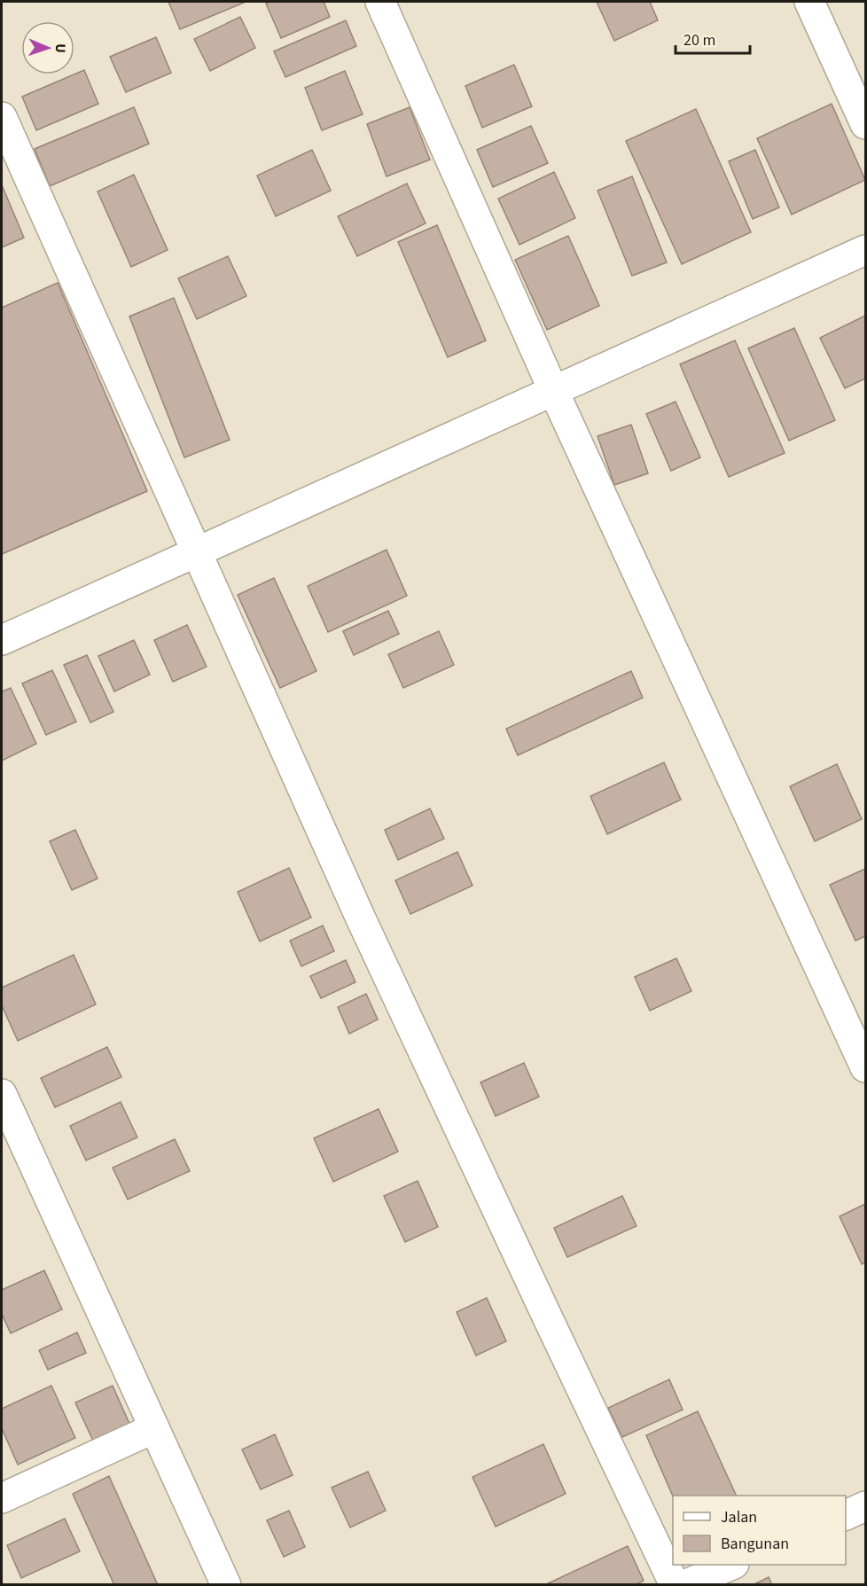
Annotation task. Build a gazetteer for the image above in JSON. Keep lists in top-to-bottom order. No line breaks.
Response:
{"legend":["Jalan","Bangunan"],"scale_bar":"20 m","north":"right"}
